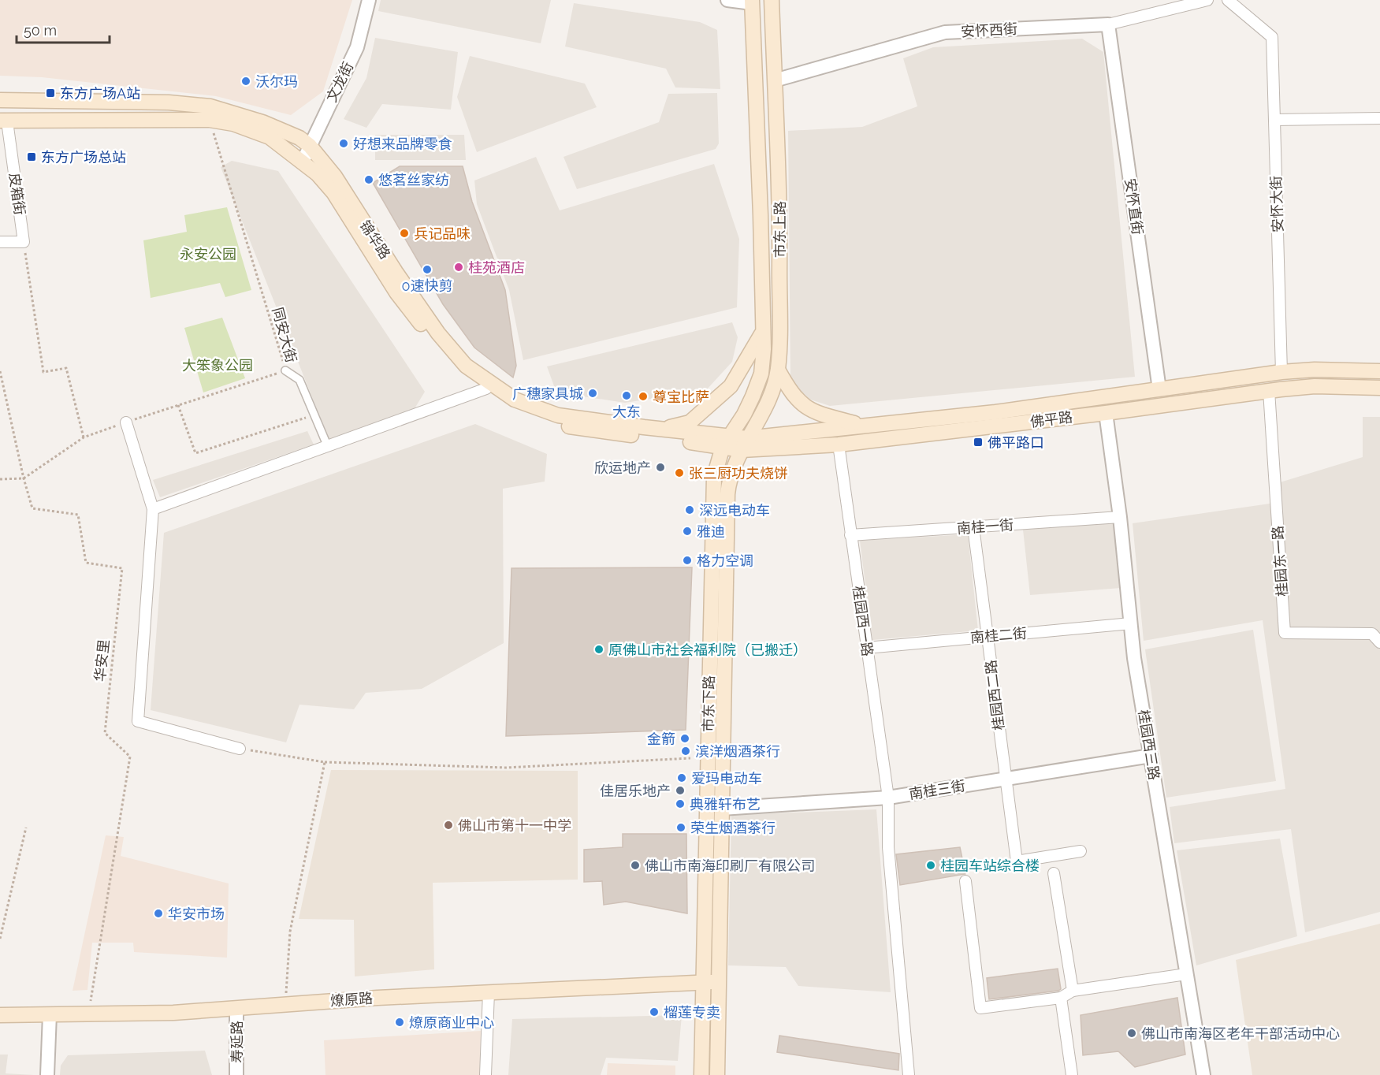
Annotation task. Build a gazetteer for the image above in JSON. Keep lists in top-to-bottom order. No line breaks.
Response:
{"streets":{"main road":["市东上路","锦华路","佛平路","市东下路","燎原路"],"street":["安怀西街","文龙街","皮箱街","安怀大街","安怀直街","南桂一街","桂园东一路","桂园西一路","南桂二街","桂园西二路","桂园西三路","南桂三街","寿延路"],"path":["同安大街","华安里"]},"crossings":[["安怀西街","安怀直街"],["安怀西街","市东上路"],["文龙街","锦华路"],["皮箱街","锦华路"],["安怀大街","佛平路"],["安怀直街","佛平路"],["市东上路","锦华路"],["市东上路","佛平路"],["市东上路","市东下路"],["锦华路","同安大街"],["锦华路","佛平路"],["锦华路","市东下路"],["同安大街","华安里"],["佛平路","桂园东一路"],["佛平路","桂园西一路"],["佛平路","市东下路"],["佛平路","桂园西三路"],["南桂一街","桂园西一路"],["南桂一街","桂园西二路"],["南桂一街","桂园西三路"],["桂园西一路","南桂二街"],["桂园西一路","南桂三街"],["南桂二街","桂园西二路"],["南桂二街","桂园西三路"],["华安里","燎原路"],["桂园西二路","南桂三街"],["市东下路","南桂三街"],["市东下路","燎原路"],["桂园西三路","南桂三街"],["燎原路","寿延路"]],"parks":["永安公园","大笨象公园"],"places":{"other":["沃尔玛","好想来品牌零食","悠茗丝家纺","兵记品味","桂苑酒店","0速快剪","广穗家具城","大东","尊宝比萨","欣运地产","张三厨功夫烧饼","深远电动车","雅迪","格力空调","原佛山市社会福利院（已搬迁）","金箭","滨洋烟酒茶行","爱玛电动车","佳居乐地产","典雅轩布艺","佛山市第十一中学","荣生烟酒茶行","佛山市南海印刷厂有限公司","桂园车站综合楼","华安市场","榴莲专卖","燎原商业中心","佛山市南海区老年干部活动中心"],"transit":["东方广场A站","东方广场总站","佛平路口"]},"scale_bar":"50 m"}
